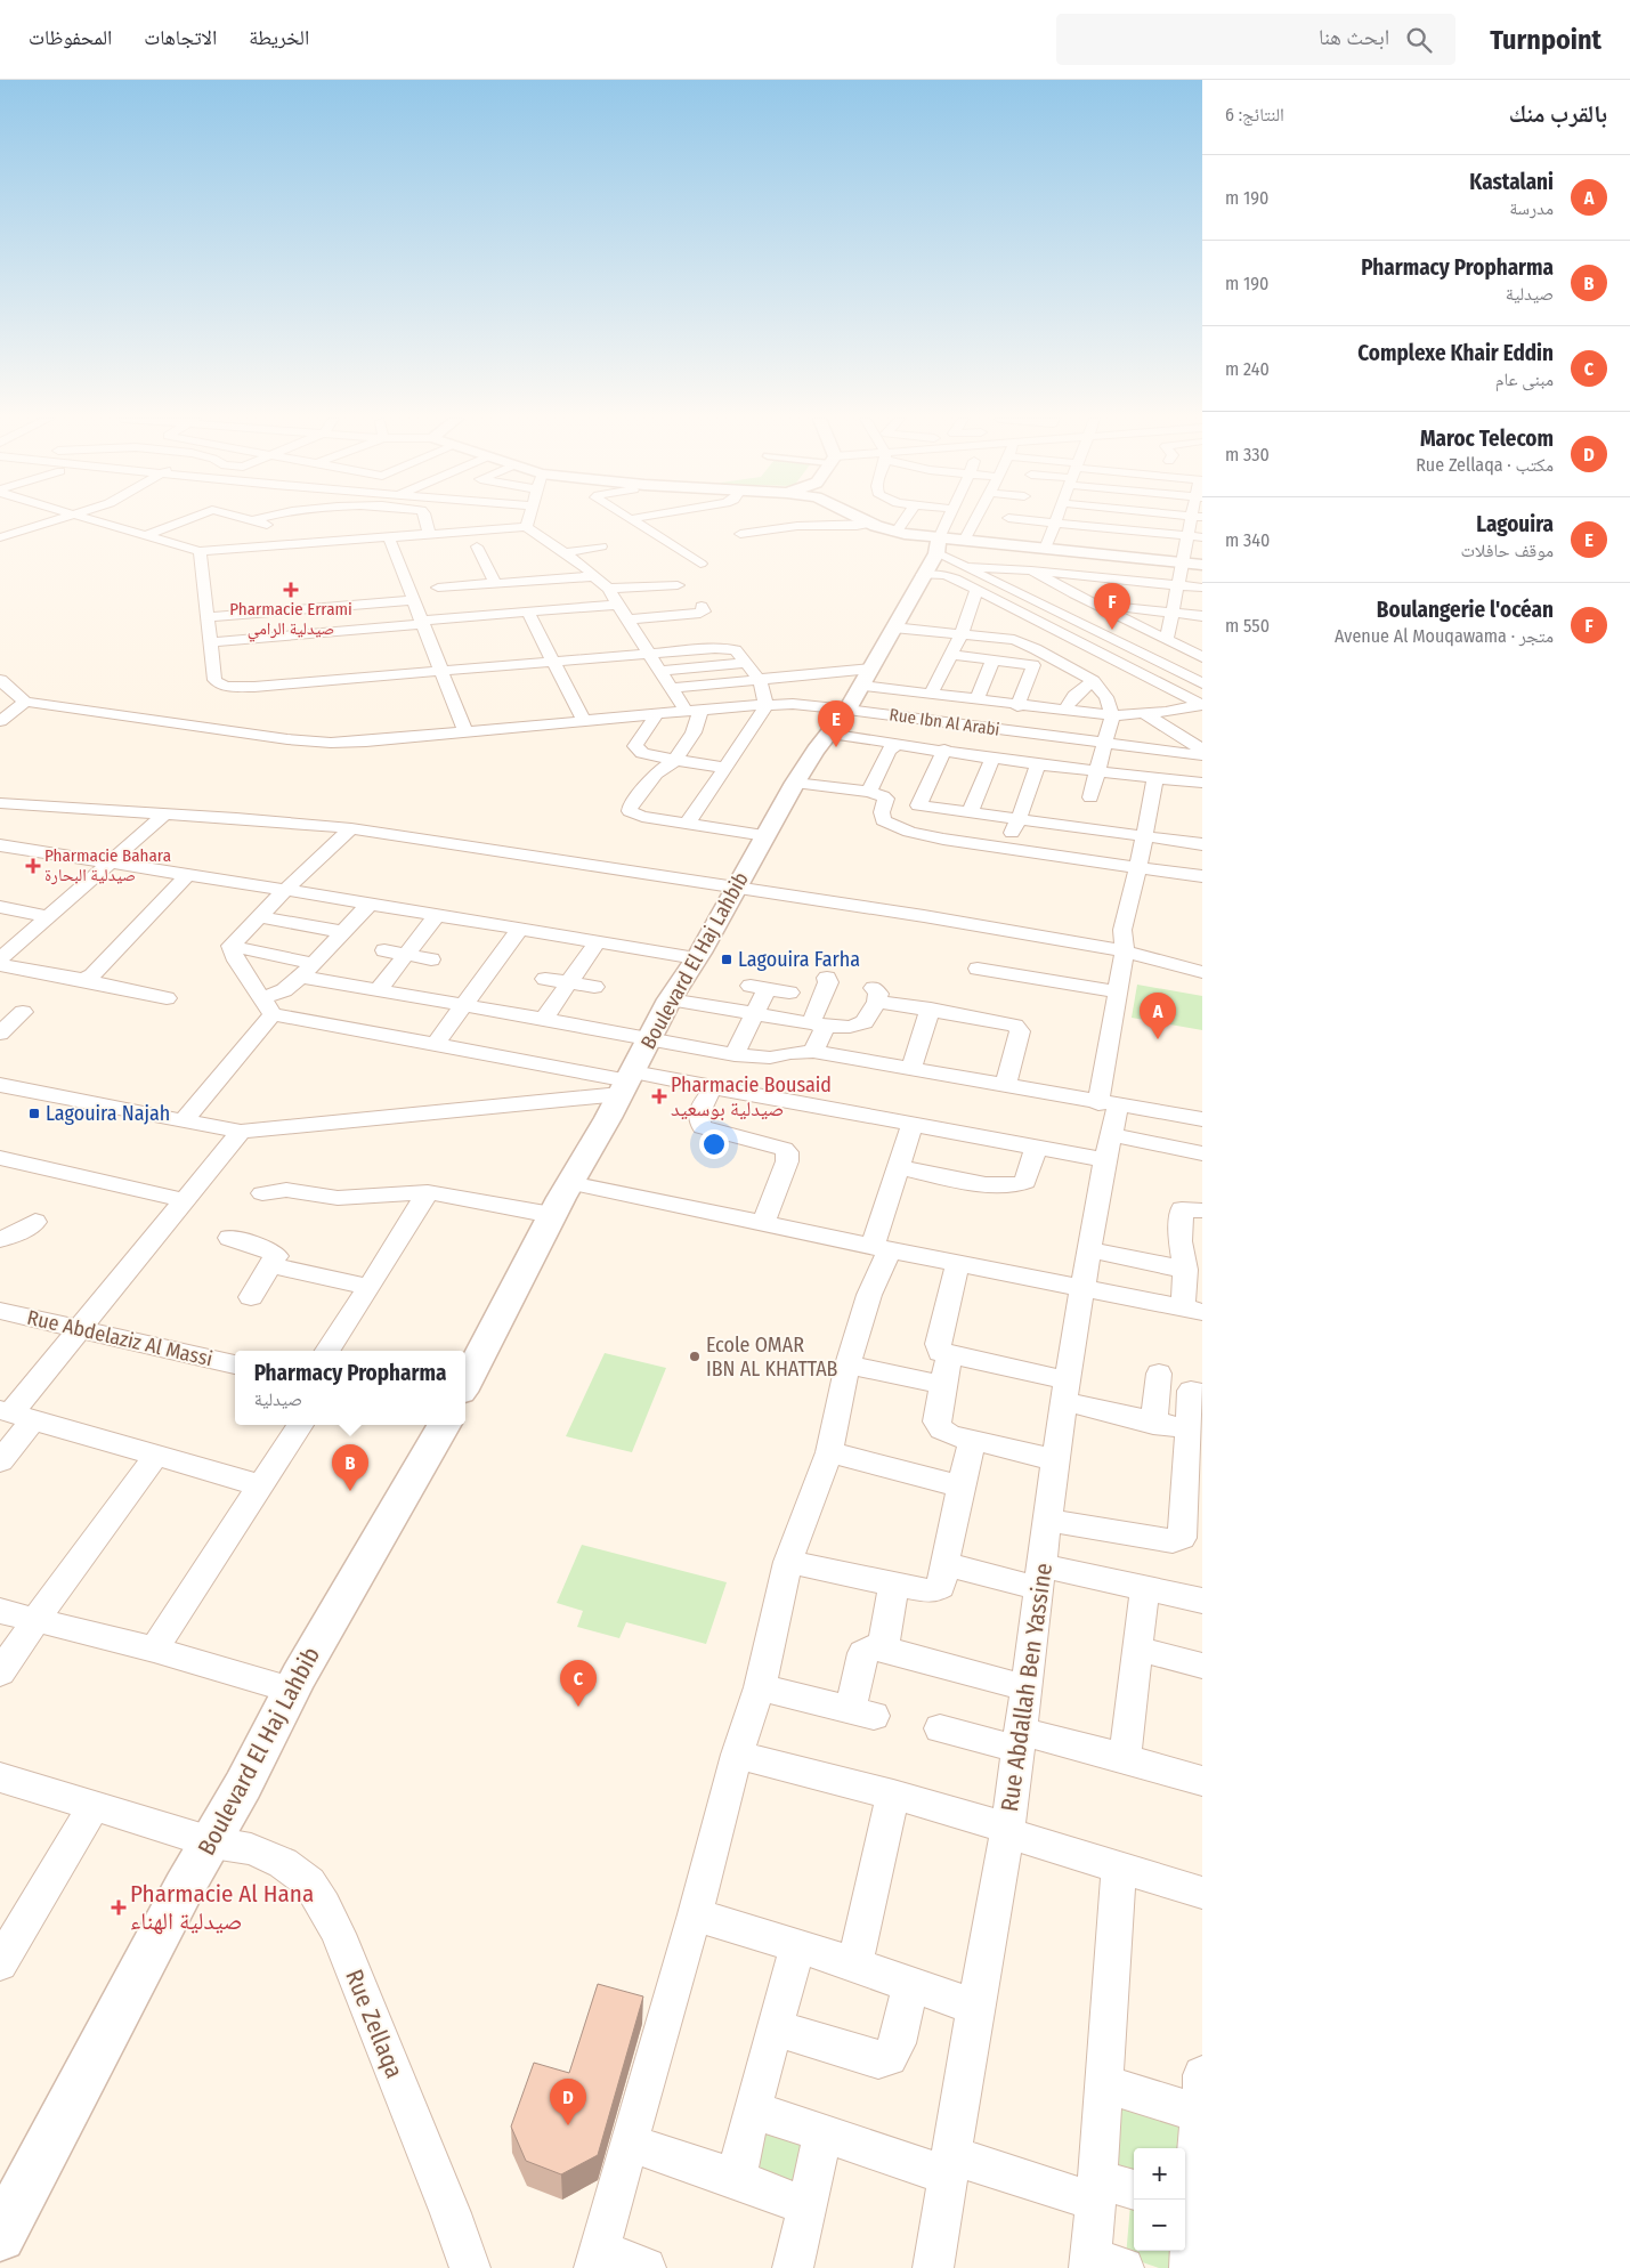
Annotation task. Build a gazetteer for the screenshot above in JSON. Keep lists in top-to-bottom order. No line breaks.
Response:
{"streets":{"street":["Rue Ibn Al Arabi","Boulevard El Haj Lahbib","Rue Abdelaziz Al Massi","Rue Abdallah Ben Yassine","Rue Zellaqa"]},"crossings":[["Rue Ibn Al Arabi","Boulevard El Haj Lahbib"],["Boulevard El Haj Lahbib","Rue Zellaqa"]],"places":{"health":["Pharmacie Errami صيدلية الرامي","Pharmacie Bahara صيدلية البحارة","Pharmacie Bousaid صيدلية بوسعيد","Pharmacie Al Hana صيدلية الهناء"],"transit":["Lagouira Farha","Lagouira Najah"],"other":["Ecole OMAR IBN AL KHATTAB"]},"page":{"header":"Turnpoint","search":"ابحث هنا","nav":["الخريطة","الاتجاهات","المحفوظات"],"heading":["بالقرب منك","النتائج: 6"],"list":[{"mark":"A","name":"Kastalani","note":"مدرسة","value":"190 m"},{"mark":"B","name":"Pharmacy Propharma","note":"صيدلية","value":"190 m"},{"mark":"C","name":"Complexe Khair Eddin","note":"مبنى عام","value":"240 m"},{"mark":"D","name":"Maroc Telecom","note":"مكتب · Rue Zellaqa","value":"330 m"},{"mark":"E","name":"Lagouira","note":"موقف حافلات","value":"340 m"},{"mark":"F","name":"Boulangerie l'océan","note":"متجر · Avenue Al Mouqawama","value":"550 m"}],"pins":["F","E","A","B","C","D"],"popup":["Pharmacy Propharma","صيدلية"],"map_buttons":["+","−"]}}
